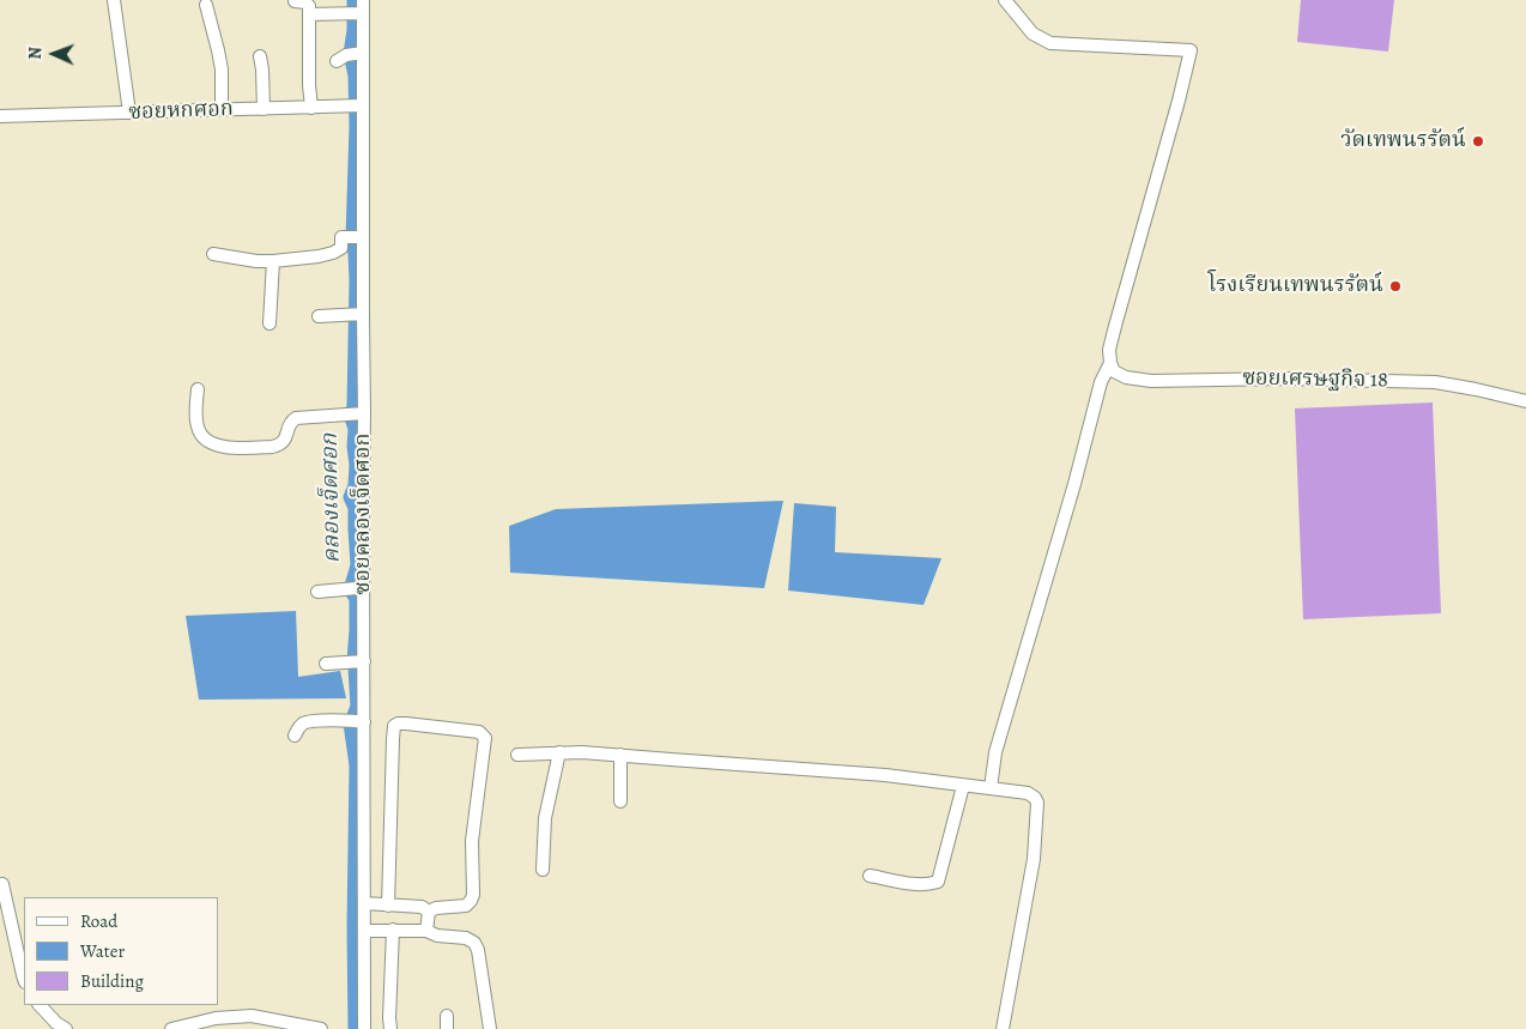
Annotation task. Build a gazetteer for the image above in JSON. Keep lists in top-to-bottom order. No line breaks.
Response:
{"streets":{"street":["ซอยหกศอก","ซอยเศรษฐกิจ 18","ซอยคลองเจ็ดศอก"]},"crossings":[["ซอยหกศอก","ซอยคลองเจ็ดศอก"]],"water":["คลองเจ็ดศอก"],"places":["วัดเทพนรรัตน์","โรงเรียนเทพนรรัตน์"],"legend":["Road","Water","Building"],"north":"left"}
